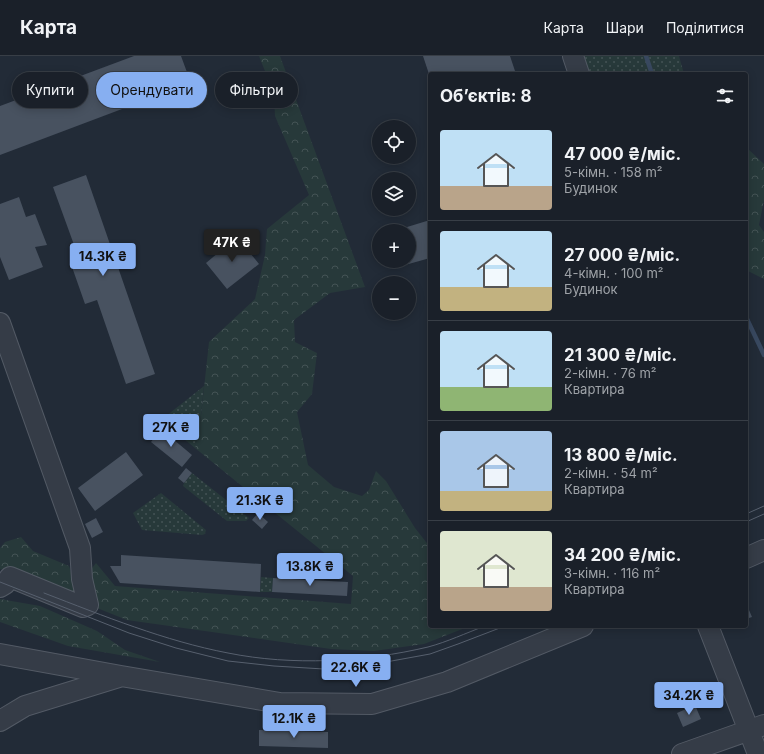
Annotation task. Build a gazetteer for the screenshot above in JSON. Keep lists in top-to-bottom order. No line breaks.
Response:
{"page":{"header":"Карта","nav":["Карта","Шари","Поділитися"],"chip":["Купити","Орендувати","Фільтри"],"heading":"Об’єктів: 8","map_buttons":["+","−"],"list":[{"name":"47 000 ₴/міс.","note":"5-кімн. · 158 m² · Будинок"},{"name":"27 000 ₴/міс.","note":"4-кімн. · 100 m² · Будинок"},{"name":"21 300 ₴/міс.","note":"2-кімн. · 76 m² · Квартира"},{"name":"13 800 ₴/міс.","note":"2-кімн. · 54 m² · Квартира"},{"name":"34 200 ₴/міс.","note":"3-кімн. · 116 m² · Квартира"}],"price":["47K ₴","14.3K ₴","27K ₴","21.3K ₴","13.8K ₴","22.6K ₴","34.2K ₴","12.1K ₴"]}}
